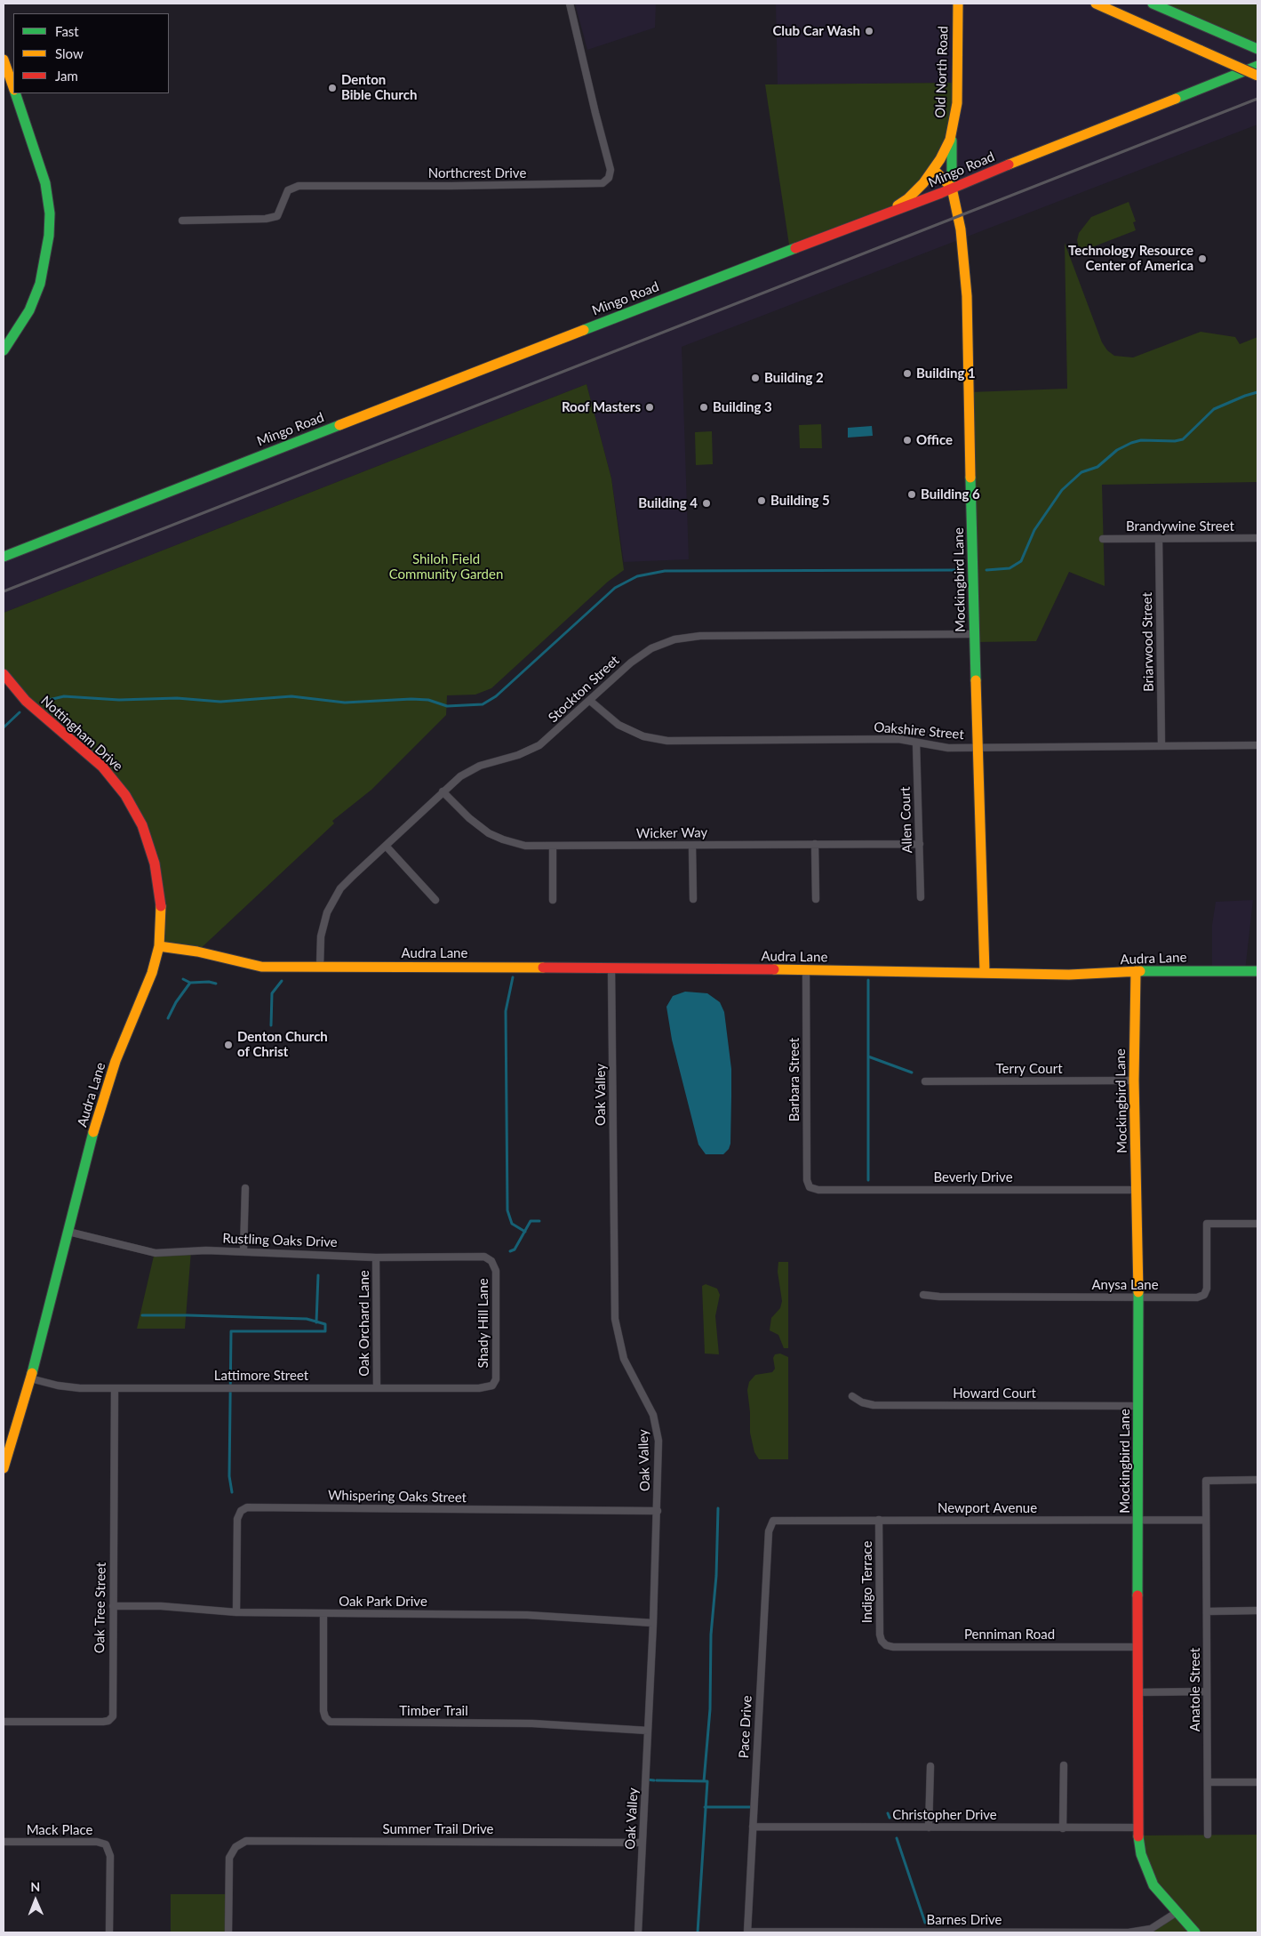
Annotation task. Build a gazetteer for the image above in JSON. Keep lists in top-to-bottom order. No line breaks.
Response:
{"streets":{"street":["Old North Road","Mingo Road","Northcrest Drive","Brandywine Street","Mockingbird Lane","Briarwood Street","Stockton Street","Oakshire Street","Nottingham Drive","Allen Court","Wicker Way","Audra Lane","Terry Court","Barbara Street","Oak Valley","Beverly Drive","Rustling Oaks Drive","Anysa Lane","Oak Orchard Lane","Shady Hill Lane","Lattimore Street","Howard Court","Whispering Oaks Street","Newport Avenue","Indigo Terrace","Oak Park Drive","Oak Tree Street","Penniman Road","Anatole Street","Timber Trail","Pace Drive","Christopher Drive","Summer Trail Drive","Mack Place","Barnes Drive"]},"crossings":[["Old North Road","Mingo Road"],["Old North Road","Mockingbird Lane"],["Mingo Road","Mockingbird Lane"],["Brandywine Street","Briarwood Street"],["Mockingbird Lane","Stockton Street"],["Mockingbird Lane","Oakshire Street"],["Mockingbird Lane","Audra Lane"],["Mockingbird Lane","Terry Court"],["Mockingbird Lane","Beverly Drive"],["Mockingbird Lane","Anysa Lane"],["Mockingbird Lane","Howard Court"],["Mockingbird Lane","Newport Avenue"],["Mockingbird Lane","Penniman Road"],["Mockingbird Lane","Christopher Drive"],["Mockingbird Lane","Barnes Drive"],["Briarwood Street","Oakshire Street"],["Stockton Street","Oakshire Street"],["Stockton Street","Wicker Way"],["Stockton Street","Audra Lane"],["Oakshire Street","Allen Court"],["Nottingham Drive","Audra Lane"],["Allen Court","Wicker Way"],["Audra Lane","Barbara Street"],["Audra Lane","Oak Valley"],["Audra Lane","Rustling Oaks Drive"],["Audra Lane","Lattimore Street"],["Barbara Street","Beverly Drive"],["Oak Valley","Whispering Oaks Street"],["Oak Valley","Oak Park Drive"],["Oak Valley","Timber Trail"],["Oak Valley","Summer Trail Drive"],["Rustling Oaks Drive","Oak Orchard Lane"],["Rustling Oaks Drive","Shady Hill Lane"],["Oak Orchard Lane","Lattimore Street"],["Shady Hill Lane","Lattimore Street"],["Lattimore Street","Oak Tree Street"],["Whispering Oaks Street","Oak Park Drive"],["Newport Avenue","Indigo Terrace"],["Newport Avenue","Anatole Street"],["Newport Avenue","Pace Drive"],["Indigo Terrace","Penniman Road"],["Oak Park Drive","Oak Tree Street"],["Oak Park Drive","Timber Trail"],["Pace Drive","Christopher Drive"],["Pace Drive","Barnes Drive"]],"parks":["Shiloh Field Community Garden"],"places":["Club Car Wash","Denton Bible Church","Technology Resource Center of America","Building 1","Building 2","Roof Masters","Building 3","Office","Building 6","Building 5","Building 4","Denton Church of Christ"],"legend":["Fast","Slow","Jam"],"north":"top"}
